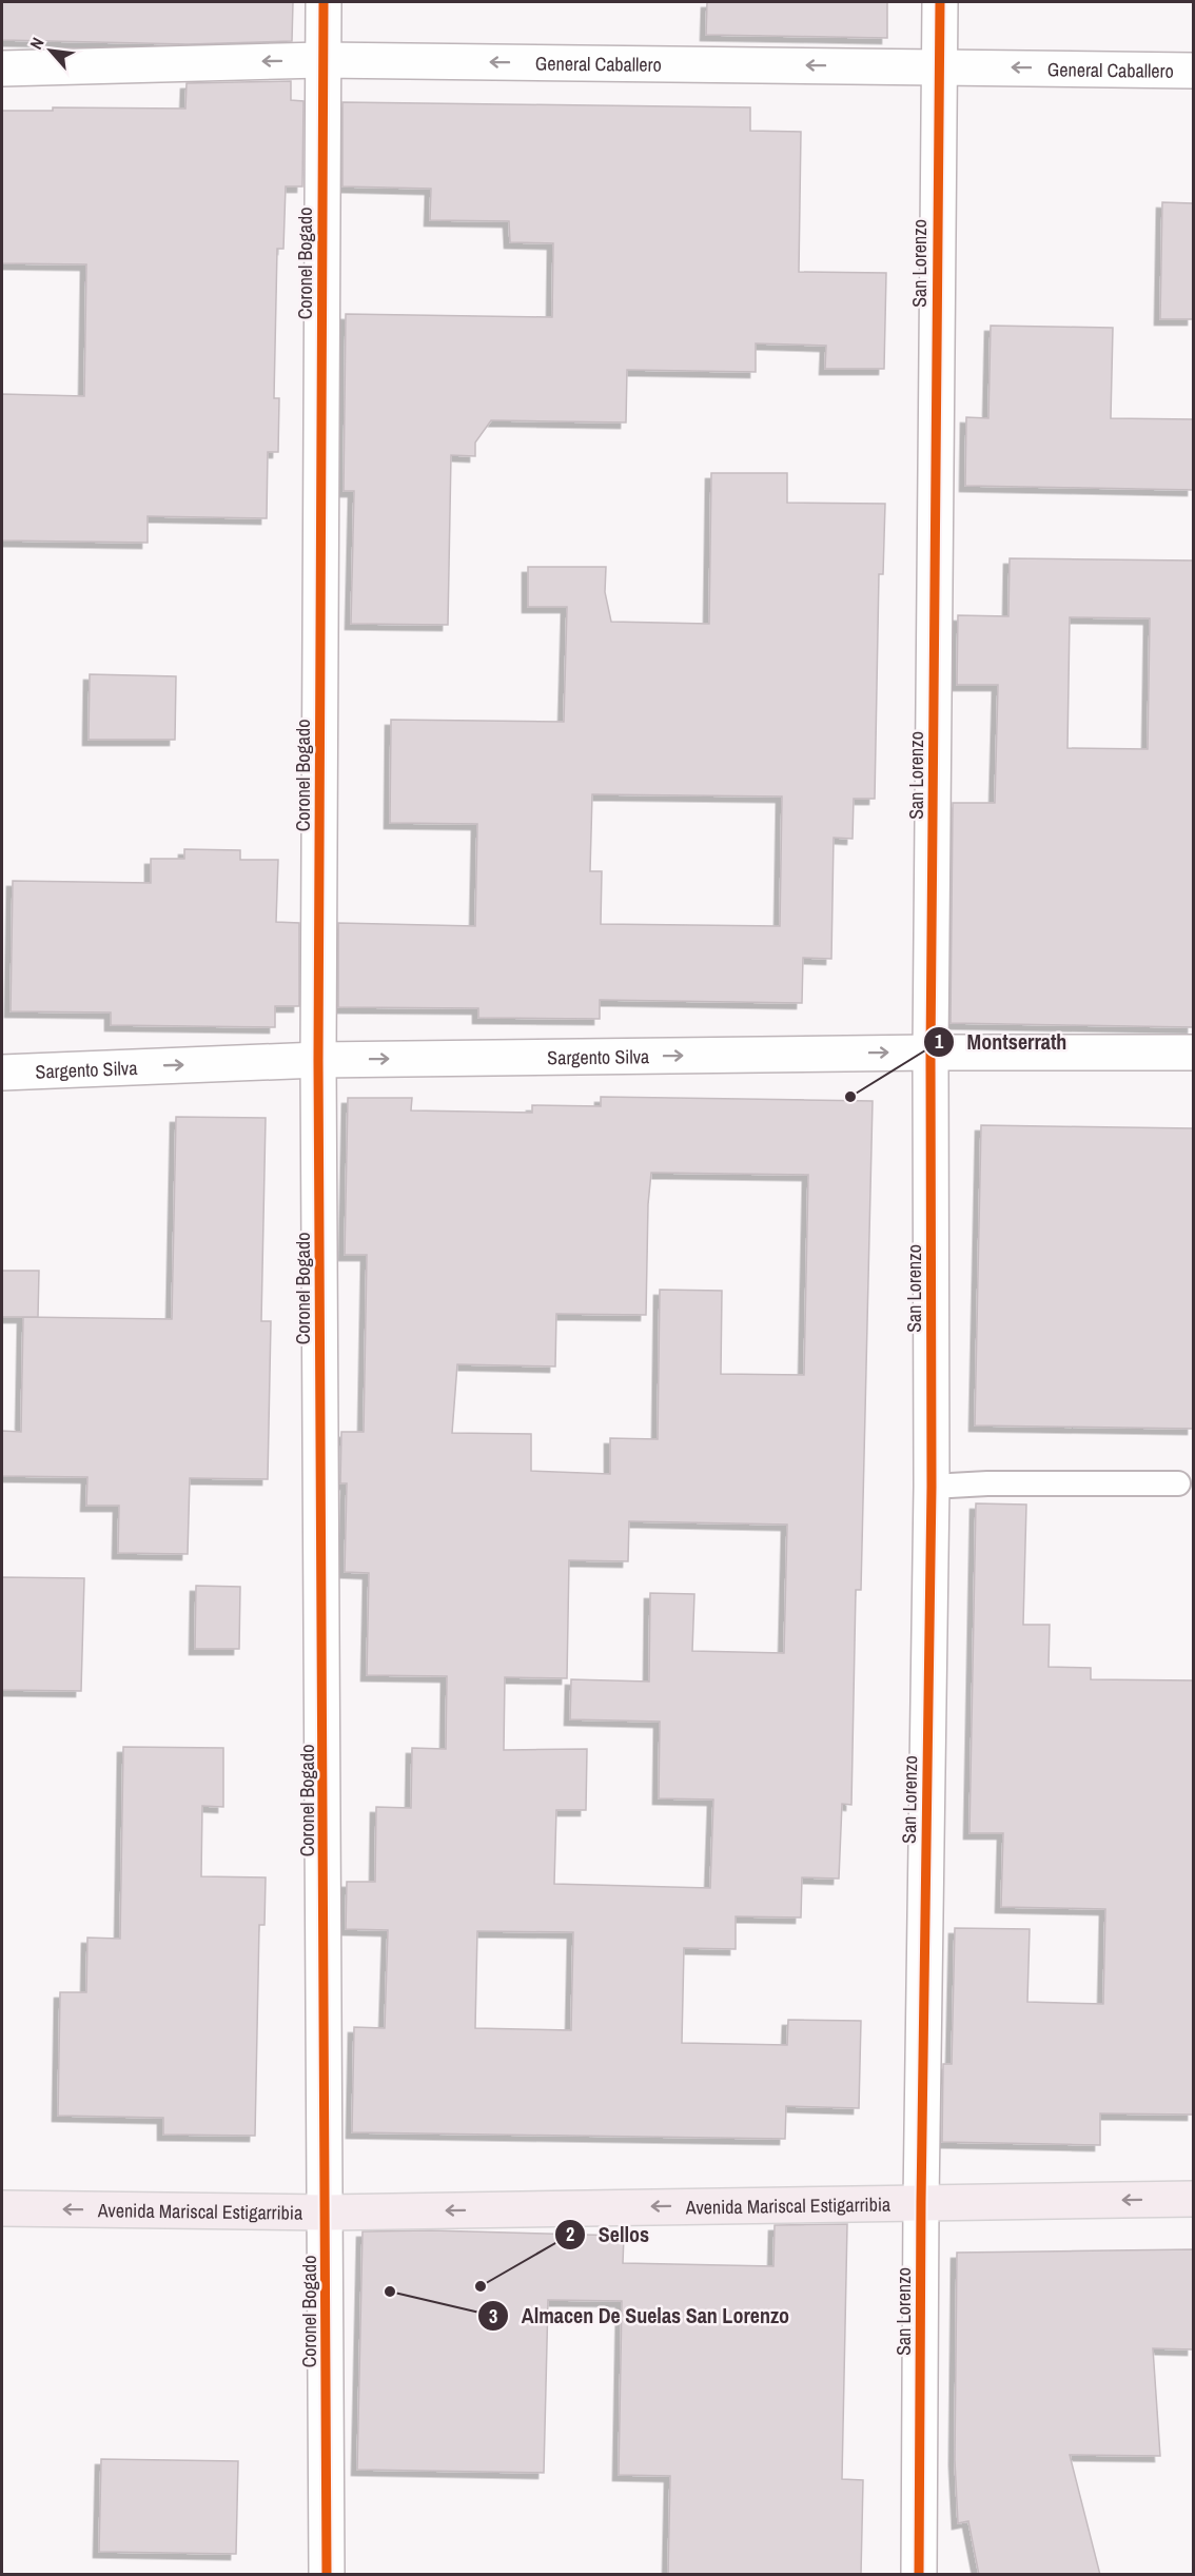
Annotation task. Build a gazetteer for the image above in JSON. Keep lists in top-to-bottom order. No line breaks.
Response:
{"streets":{"highway":["Avenida Mariscal Estigarribia"],"street":["General Caballero","Coronel Bogado","San Lorenzo","Sargento Silva"]},"crossings":[["General Caballero","Coronel Bogado"],["General Caballero","San Lorenzo"],["Coronel Bogado","Sargento Silva"],["Coronel Bogado","Avenida Mariscal Estigarribia"],["San Lorenzo","Sargento Silva"],["San Lorenzo","Avenida Mariscal Estigarribia"]],"one_way":["General Caballero","Sargento Silva","Avenida Mariscal Estigarribia"],"places":["Montserrath","Sellos","Almacen De Suelas San Lorenzo"],"north":"top left"}
